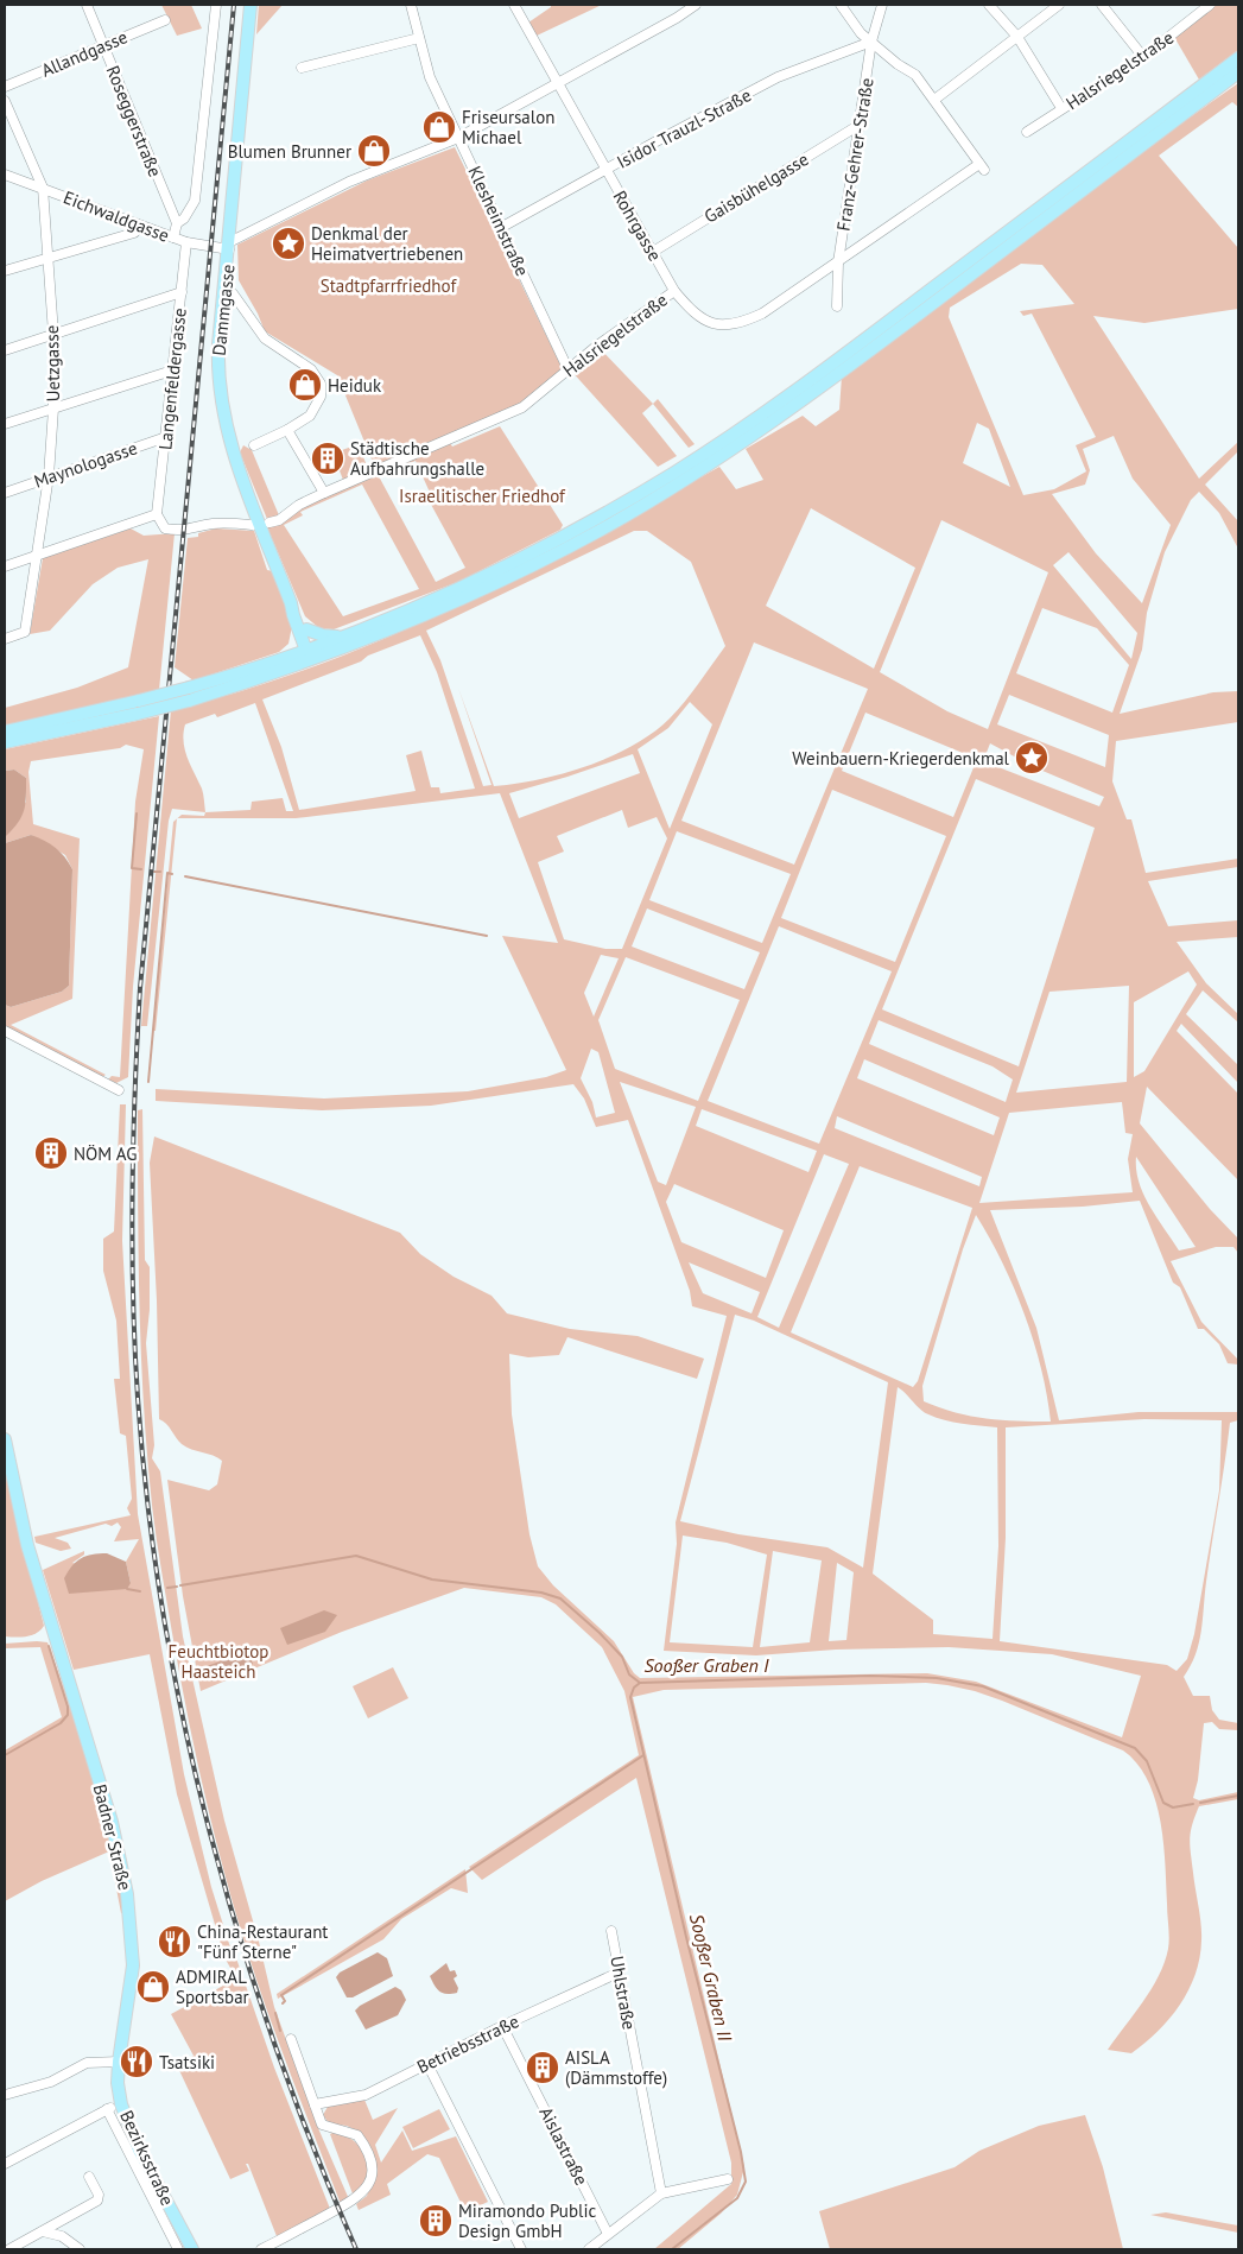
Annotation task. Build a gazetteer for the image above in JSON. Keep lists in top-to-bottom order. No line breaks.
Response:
{"streets":{"main road":["Dammgasse","Badner Straße","Bezirksstraße"],"street":["Allandgasse","Halsriegelstraße","Roseggerstraße","Isidor Trauzl-Straße","Franz-Gehrer-Straße","Gaisbühelgasse","Eichwaldgasse","Klesheimstraße","Rohrgasse","Uetzgasse","Langenfeldergasse","Maynologasse","Uhlstraße","Betriebsstraße","Aislastraße"]},"crossings":[["Allandgasse","Roseggerstraße"],["Halsriegelstraße","Franz-Gehrer-Straße"],["Halsriegelstraße","Klesheimstraße"],["Halsriegelstraße","Rohrgasse"],["Isidor Trauzl-Straße","Franz-Gehrer-Straße"],["Isidor Trauzl-Straße","Klesheimstraße"],["Isidor Trauzl-Straße","Rohrgasse"],["Franz-Gehrer-Straße","Gaisbühelgasse"],["Gaisbühelgasse","Rohrgasse"],["Eichwaldgasse","Dammgasse"],["Eichwaldgasse","Uetzgasse"],["Eichwaldgasse","Langenfeldergasse"],["Uetzgasse","Maynologasse"],["Langenfeldergasse","Maynologasse"],["Badner Straße","Bezirksstraße"],["Uhlstraße","Betriebsstraße"],["Betriebsstraße","Aislastraße"]],"water":["Sooßer Graben I","Sooßer Graben II"],"parks":["Stadtpfarrfriedhof","Israelitischer Friedhof","Feuchtbiotop Haasteich"],"places":{"shop":["Friseursalon Michael","Blumen Brunner","Heiduk","ADMIRAL Sportsbar"],"place":["Denkmal der Heimatvertriebenen","Weinbauern-Kriegerdenkmal"],"building":["Städtische Aufbahrungshalle","NÖM AG","AISLA (Dämmstoffe)","Miramondo Public Design GmbH"],"restaurant":["China-Restaurant \"Fünf Sterne\"","Tsatsiki"]}}
